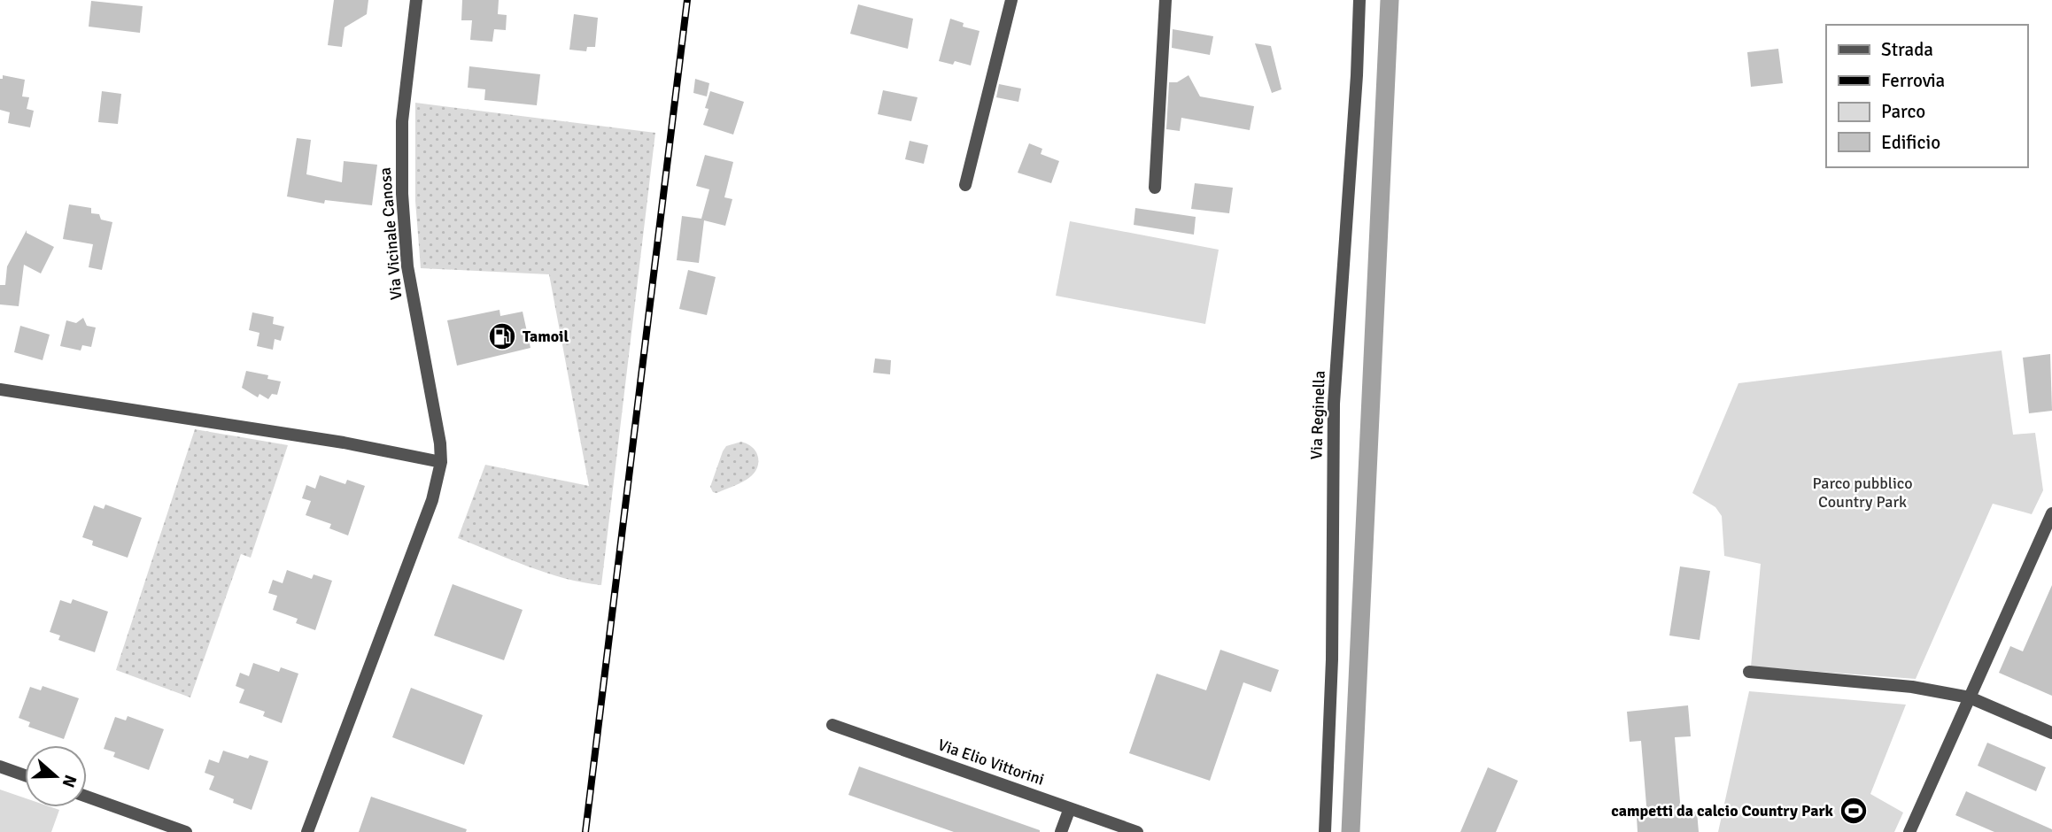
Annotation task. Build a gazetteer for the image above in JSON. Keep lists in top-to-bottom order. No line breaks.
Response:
{"streets":{"street":["Via Vicinale Canosa","Via Reginella","Via Elio Vittorini"]},"parks":["Parco pubblico Country Park"],"places":{"fuel station":["Tamoil"],"sports":["campetti da calcio Country Park"]},"legend":["Strada","Ferrovia","Parco","Edificio"],"north":"right"}
